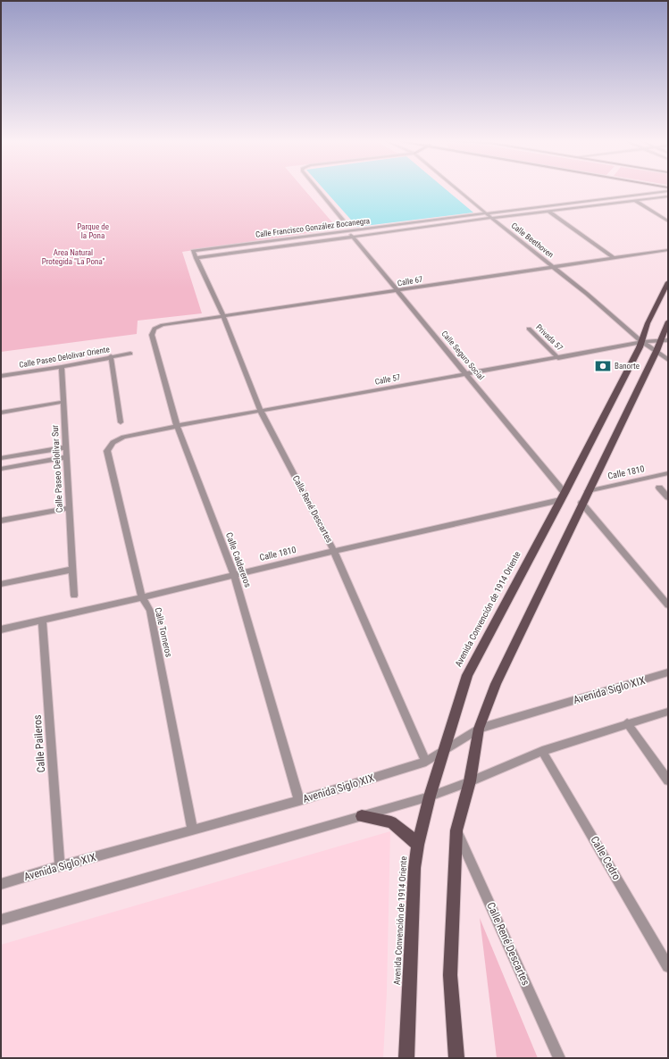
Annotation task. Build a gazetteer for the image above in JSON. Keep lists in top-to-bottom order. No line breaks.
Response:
{"streets":{"main road":["Avenida Convención de 1914 Oriente"],"street":["Calle Francisco González Bocanegra","Calle Beethoven","Calle 67","Privada 57","Calle Seguro Social","Calle Paseo Delolivar Oriente","Calle 57","Calle Paseo Delolivar Sur","Calle 1810","Calle René Descartes","Calle Caldereros","Calle Torneros","Avenida Siglo XIX","Calle Paileros","Calle Cedro"]},"crossings":[["Calle Francisco González Bocanegra","Calle Beethoven"],["Calle Francisco González Bocanegra","Calle Seguro Social"],["Calle Francisco González Bocanegra","Calle René Descartes"],["Calle Beethoven","Calle 67"],["Calle Beethoven","Calle 57"],["Calle Beethoven","Avenida Convención de 1914 Oriente"],["Calle 67","Calle Seguro Social"],["Calle 67","Calle René Descartes"],["Calle 67","Calle Caldereros"],["Privada 57","Calle 57"],["Calle Seguro Social","Calle 57"],["Calle Seguro Social","Calle 1810"],["Calle Seguro Social","Avenida Convención de 1914 Oriente"],["Calle Paseo Delolivar Oriente","Calle Paseo Delolivar Sur"],["Calle 57","Calle René Descartes"],["Calle 57","Calle Caldereros"],["Calle 57","Avenida Convención de 1914 Oriente"],["Calle 57","Calle Torneros"],["Calle 1810","Calle René Descartes"],["Calle 1810","Calle Caldereros"],["Calle 1810","Avenida Convención de 1914 Oriente"],["Calle 1810","Calle Torneros"],["Calle 1810","Calle Paileros"],["Calle René Descartes","Avenida Siglo XIX"],["Calle Caldereros","Avenida Siglo XIX"],["Avenida Convención de 1914 Oriente","Avenida Siglo XIX"],["Calle Torneros","Avenida Siglo XIX"],["Avenida Siglo XIX","Calle Paileros"]],"parks":["Parque de la Pona","Area Natural Protegida \"La Pona\""],"places":{"bank":["Banorte"]}}
